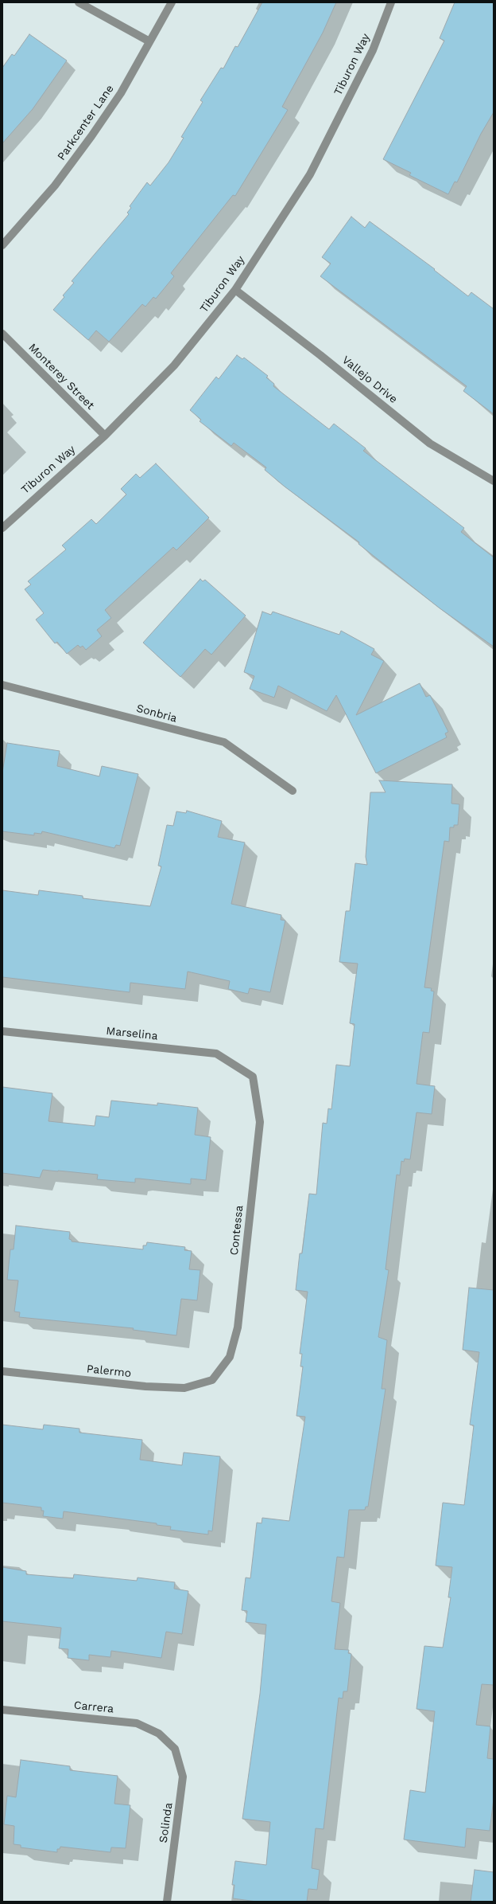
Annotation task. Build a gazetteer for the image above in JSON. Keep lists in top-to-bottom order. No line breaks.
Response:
{"streets":{"street":["Tiburon Way","Parkcenter Lane","Monterey Street","Vallejo Drive","Sonbria","Marselina","Contessa","Palermo","Carrera","Solinda"]},"crossings":[["Tiburon Way","Monterey Street"],["Tiburon Way","Vallejo Drive"],["Marselina","Contessa"],["Contessa","Palermo"],["Carrera","Solinda"]]}
